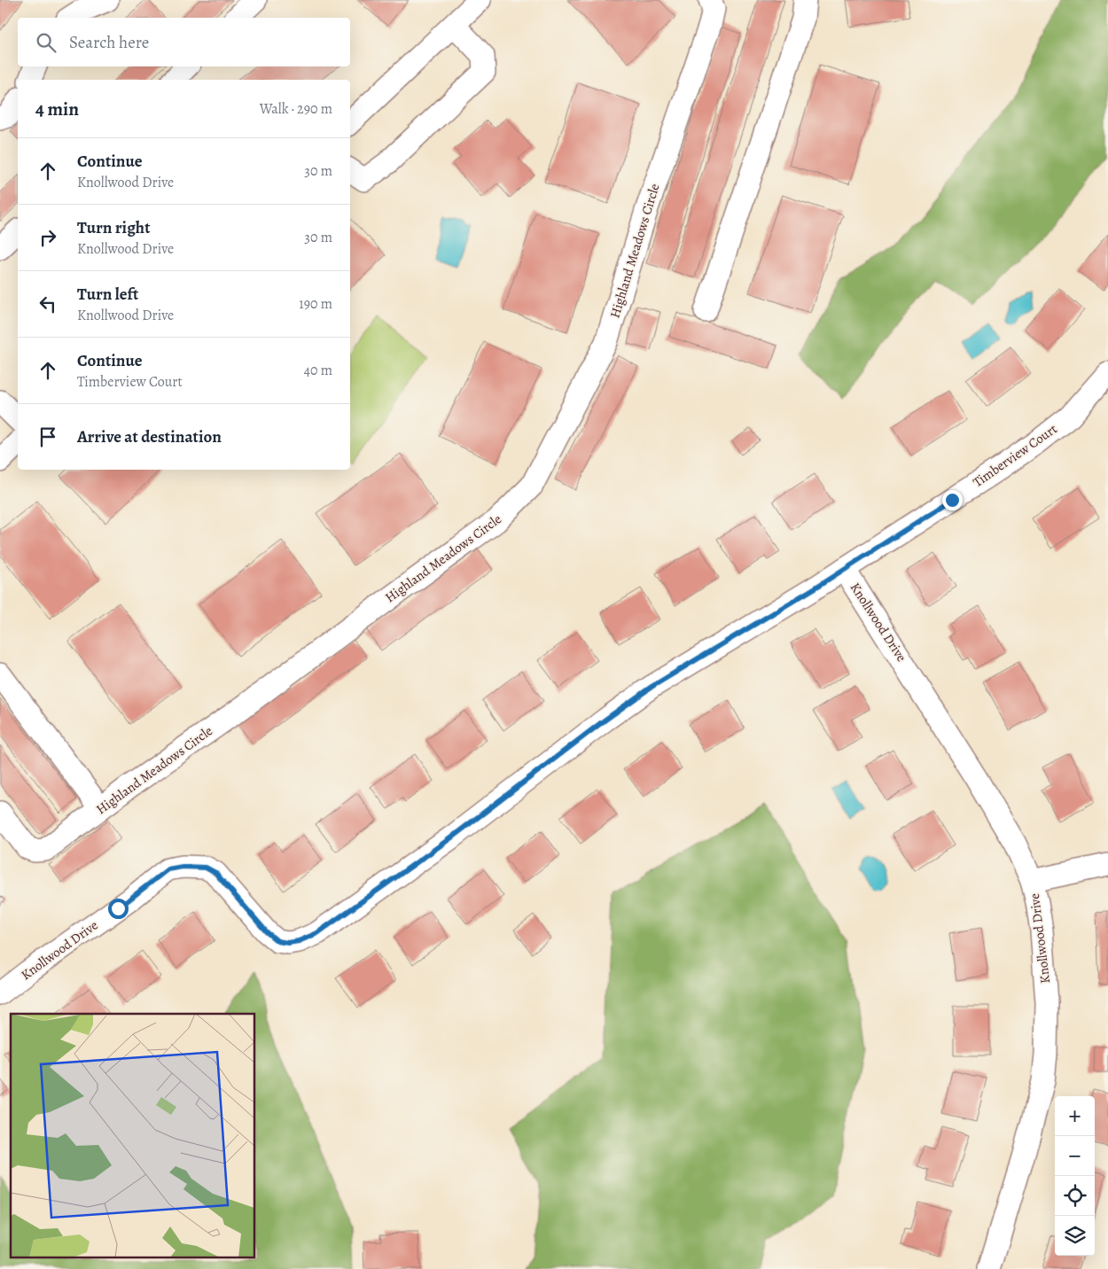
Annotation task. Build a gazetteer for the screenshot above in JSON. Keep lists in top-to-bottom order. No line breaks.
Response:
{"streets":{"street":["Highland Meadows Circle","Timberview Court","Knollwood Drive"]},"crossings":[["Timberview Court","Knollwood Drive"]],"page":{"search":"Search here","heading":["4 min","Walk · 290 m"],"list":[["Continue","Knollwood Drive","30 m"],["Turn right","Knollwood Drive","30 m"],["Turn left","Knollwood Drive","190 m"],["Continue","Timberview Court","40 m"],"Arrive at destination"],"map_buttons":["+","−"]}}
